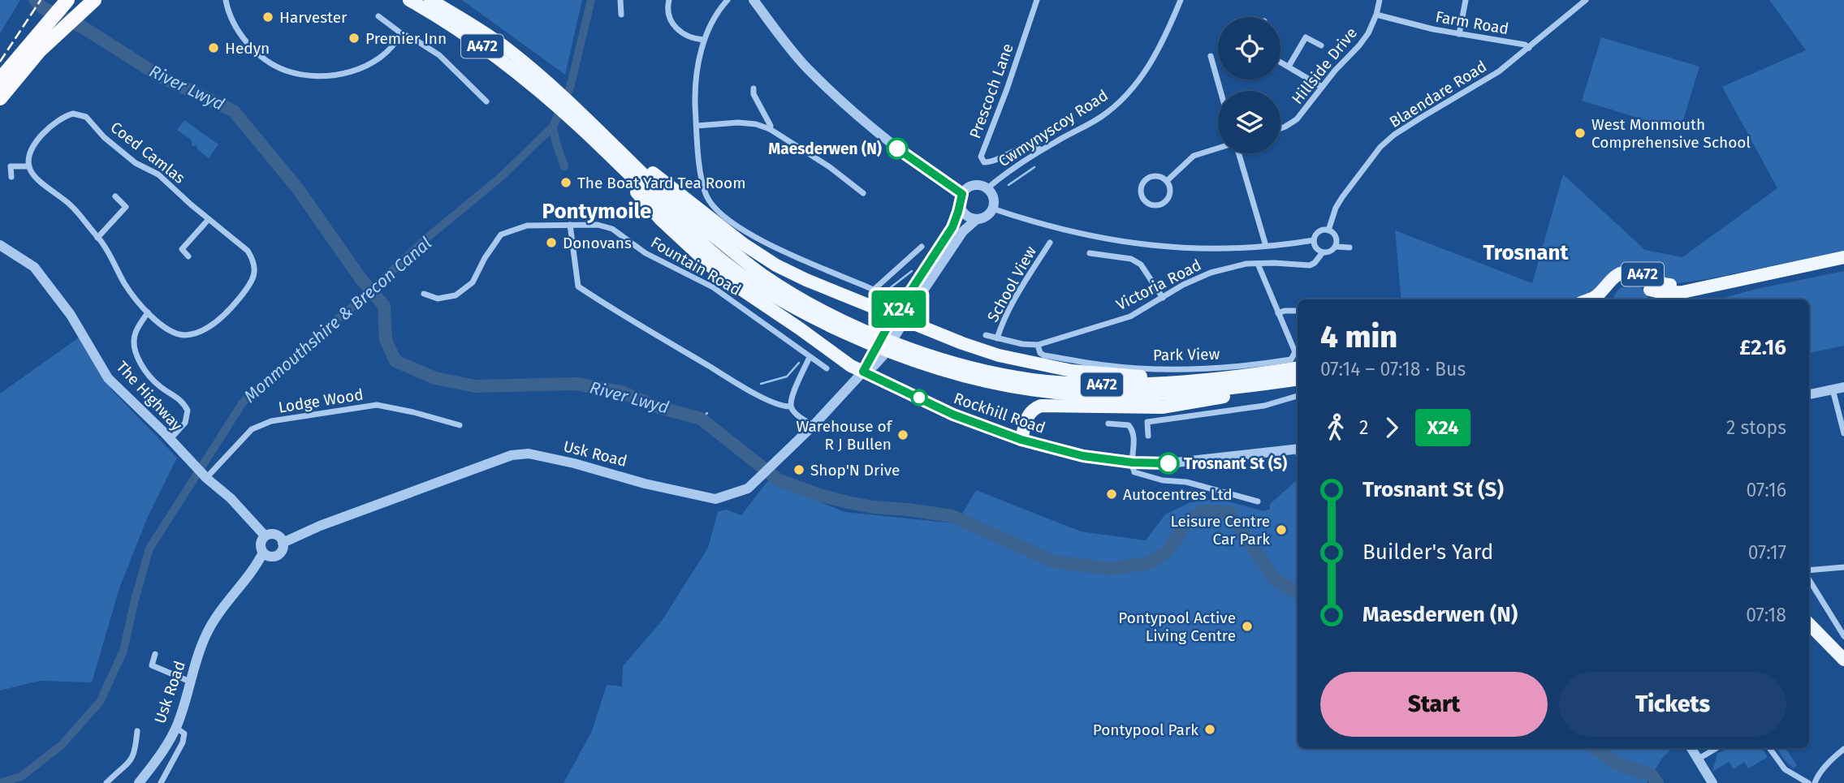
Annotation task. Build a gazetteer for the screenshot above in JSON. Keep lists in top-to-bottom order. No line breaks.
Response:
{"streets":{"main road":["A472"],"street":["Farm Road","Hillside Drive","Prescoch Lane","Blaendare Road","Cwmynyscoy Road","Coed Camlas","Fountain Road","School View","Victoria Road","Park View","The Highway","Lodge Wood","Rockhill Road","Usk Road"]},"crossings":[["Farm Road","Hillside Drive"],["Farm Road","Blaendare Road"],["Prescoch Lane","Cwmynyscoy Road"],["Blaendare Road","Victoria Road"],["School View","Park View"],["Victoria Road","Park View"],["The Highway","Lodge Wood"],["The Highway","Usk Road"],["Rockhill Road","Usk Road"]],"districts":["Pontymoile","Trosnant"],"water":["River Lwyd","Monmouthshire & Brecon Canal"],"places":["Harvester","Premier Inn","Hedyn","West Monmouth Comprehensive School","Maesderwen (N)","The Boat Yard Tea Room","Donovans","Warehouse of R J Bullen","Trosnant St (S)","Shop'N Drive","Autocentres Ltd","Leisure Centre Car Park","Pontypool Active Living Centre","Pontypool Park"],"lines":["bus line X24"],"page":{"on_map":"X24","heading":["4 min","07:14 – 07:18 · Bus","£2.16"],"legs":["2","X24","2 stops"],"list":[{"name":"Trosnant St (S)","value":"07:16"},{"name":"Builder's Yard","value":"07:17"},{"name":"Maesderwen (N)","value":"07:18"}],"buttons":["Start","Tickets"]}}
